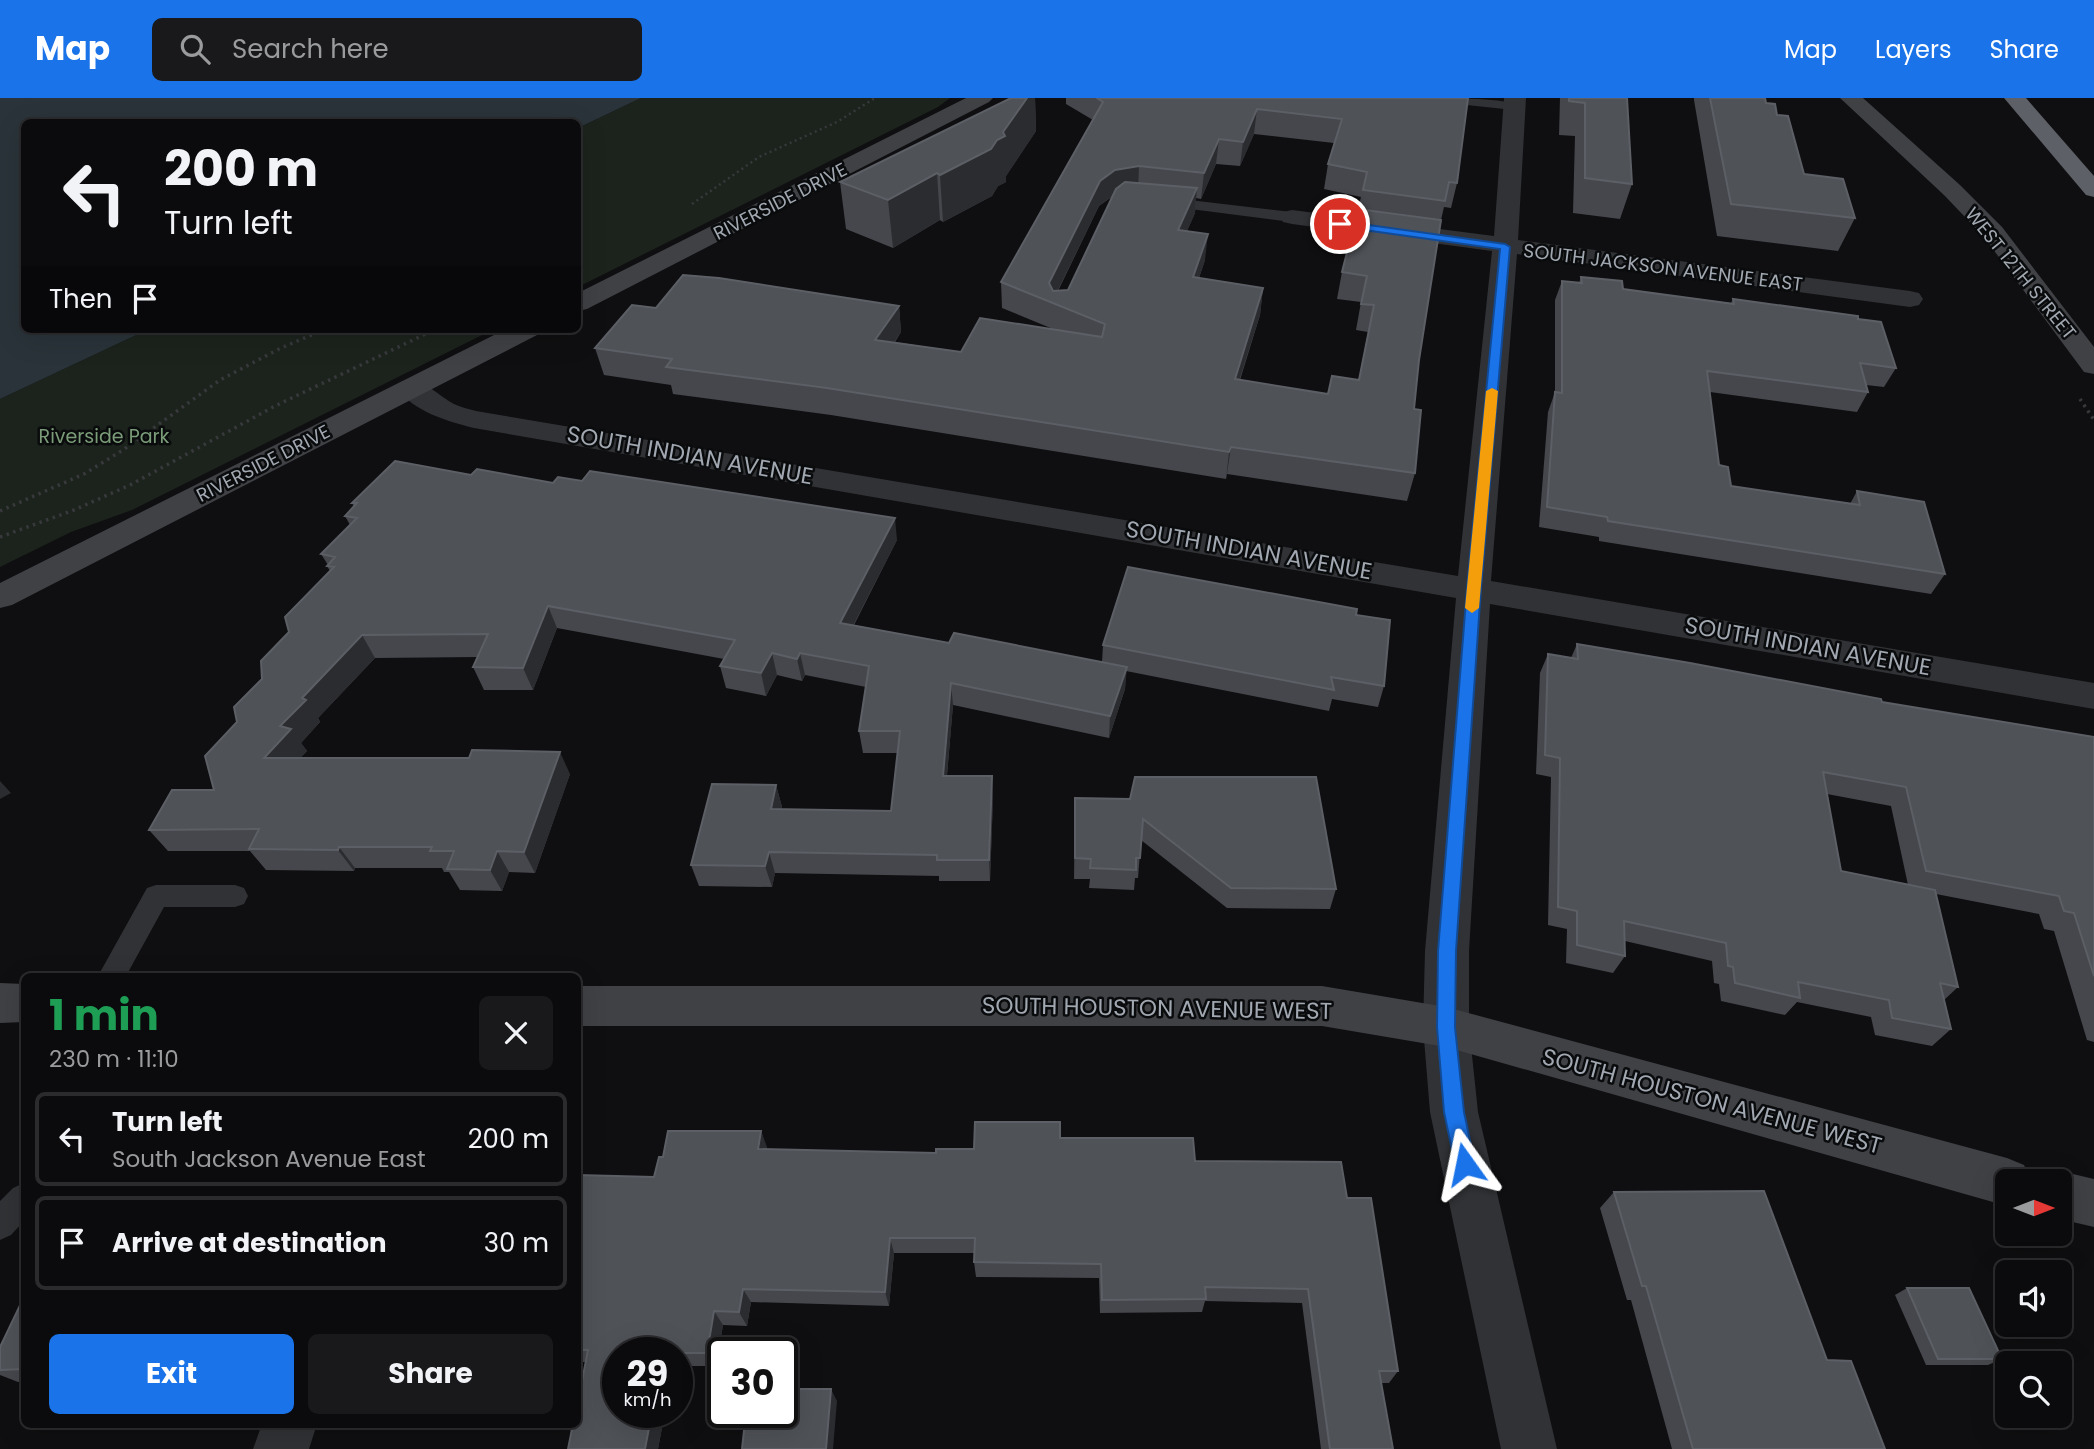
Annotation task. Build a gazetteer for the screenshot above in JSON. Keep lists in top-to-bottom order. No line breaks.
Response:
{"streets":{"street":["RIVERSIDE DRIVE","SOUTH JACKSON AVENUE EAST","WEST 12TH STREET","SOUTH INDIAN AVENUE","SOUTH HOUSTON AVENUE WEST"]},"crossings":[["RIVERSIDE DRIVE","SOUTH INDIAN AVENUE"]],"parks":["Riverside Park"],"north":"right","page":{"header":"Map","search":"Search here","nav":["Map","Layers","Share"],"turn":["200 m","Turn left"],"then":"Then","heading":["1 min","230 m · 11:10"],"list":[{"name":"Turn left","note":"South Jackson Avenue East","value":"200 m"},{"name":"Arrive at destination","value":"30 m"}],"buttons":["Exit","Share"],"speed":"29 km/h","limit":"30"}}
